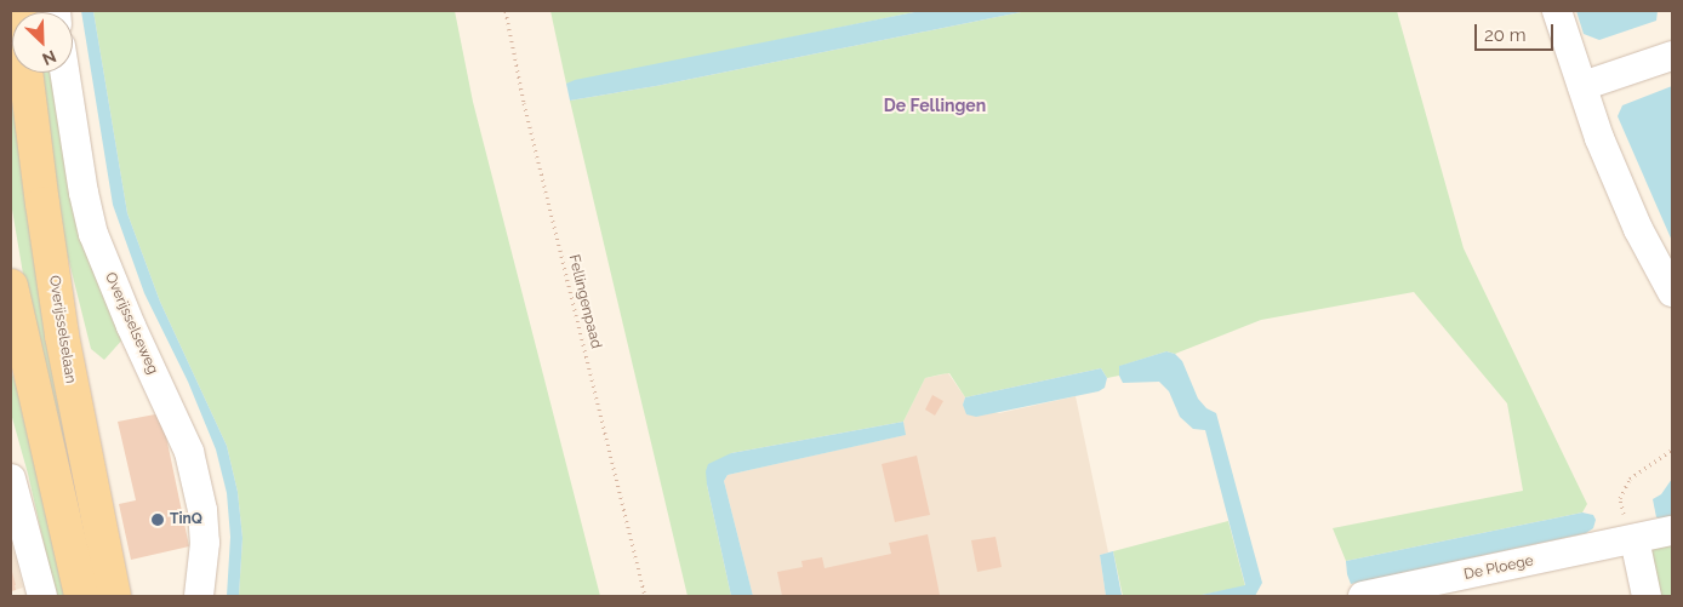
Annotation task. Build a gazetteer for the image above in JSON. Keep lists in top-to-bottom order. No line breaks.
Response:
{"streets":{"main road":["Overijsselselaan"],"street":["Overijsselseweg","De Ploege"],"path":["Fellingenpaad"]},"districts":["De Fellingen"],"places":["TinQ"],"scale_bar":"20 m","north":"bottom right"}
